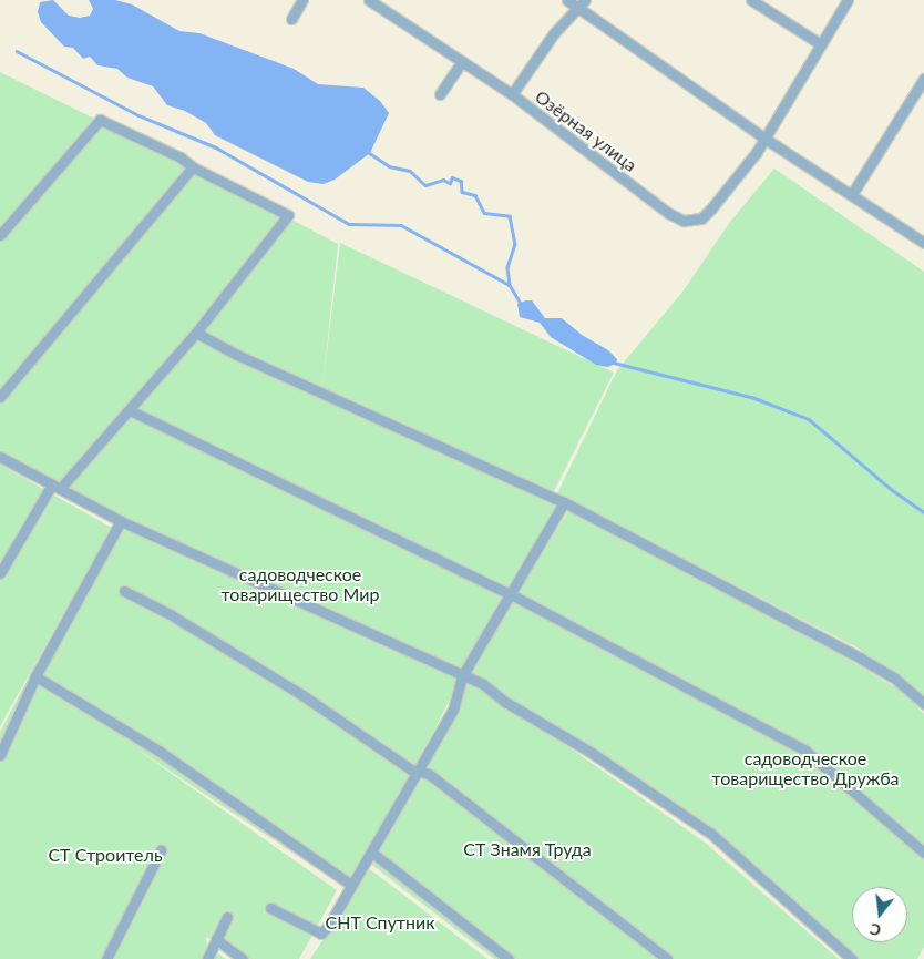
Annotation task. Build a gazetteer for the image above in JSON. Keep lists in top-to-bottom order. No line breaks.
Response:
{"streets":{"street":["Озёрная улица"]},"parks":["садоводческое товарищество Мир","садоводческое товарищество Дружба","СТ Знамя Труда","СТ Строитель","СНТ Спутник"],"north":"bottom"}
